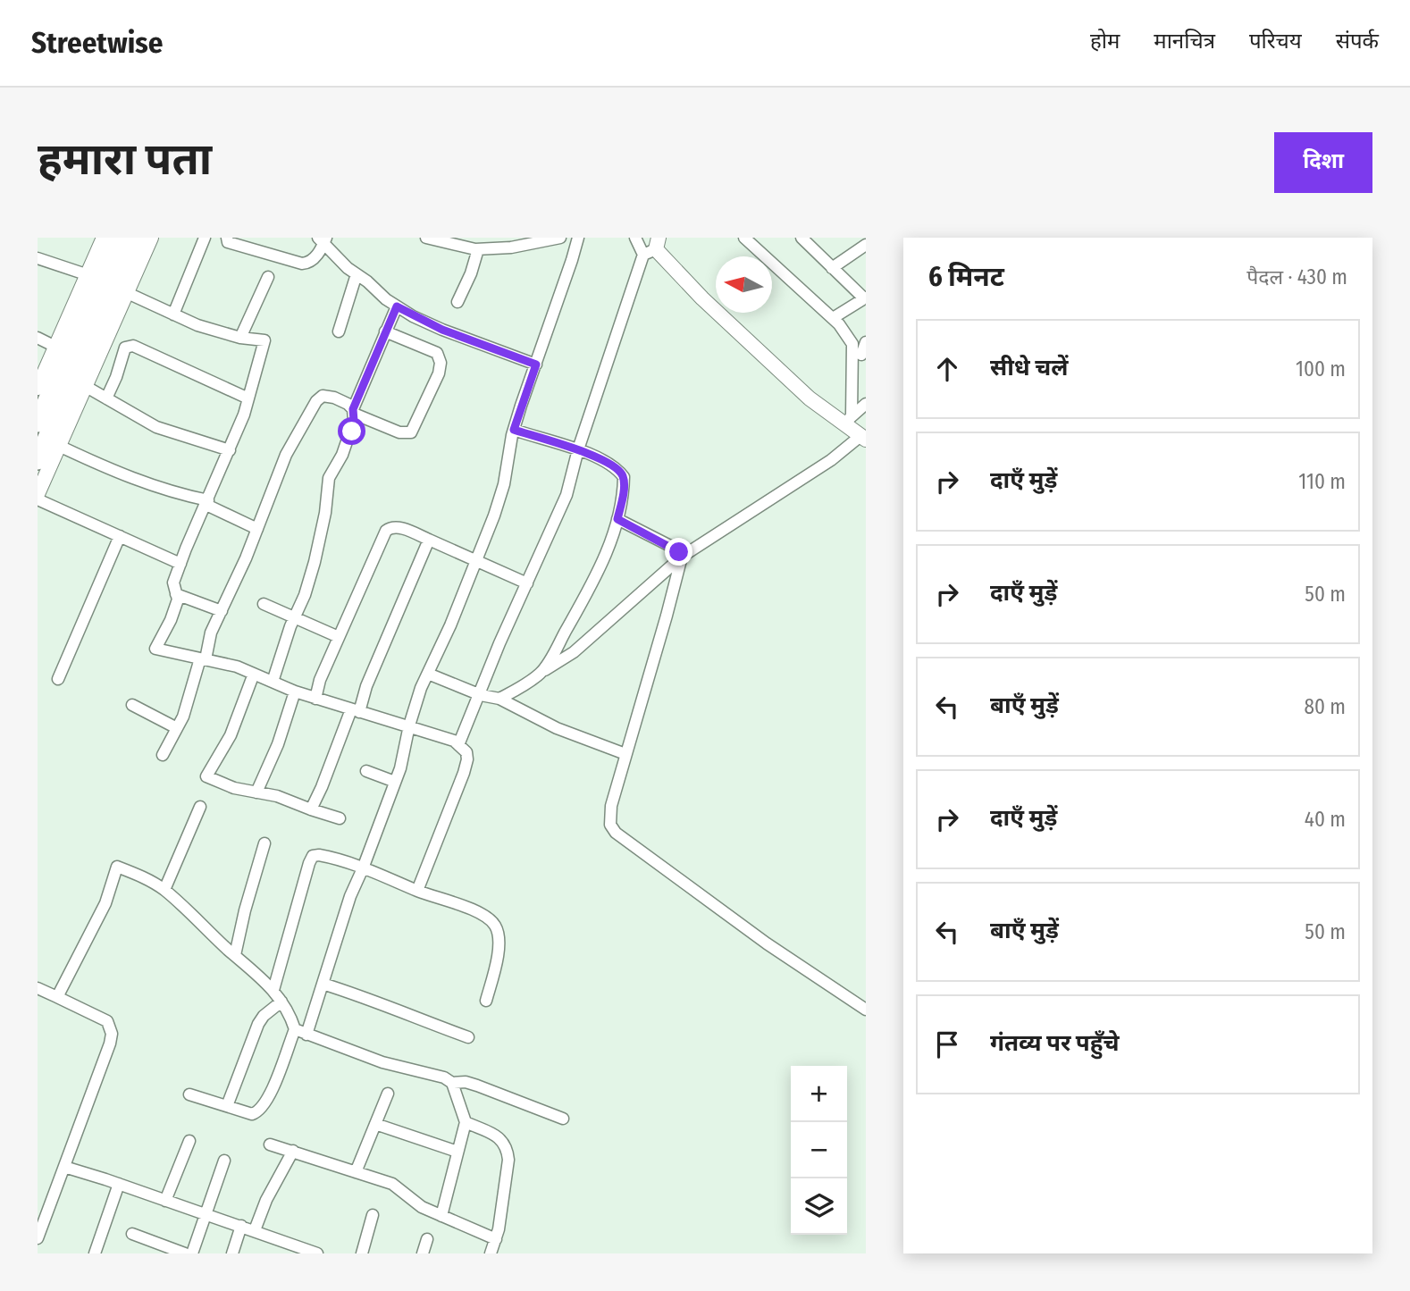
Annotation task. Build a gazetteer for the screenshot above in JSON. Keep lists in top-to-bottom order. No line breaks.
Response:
{"north":"left","page":{"header":"Streetwise","nav":["होम","मानचित्र","परिचय","संपर्क"],"buttons":"दिशा","title":"हमारा पता","heading":["6 मिनट","पैदल · 430 m"],"list":[["सीधे चलें","100 m"],["दाएँ मुड़ें","110 m"],["दाएँ मुड़ें","50 m"],["बाएँ मुड़ें","80 m"],["दाएँ मुड़ें","40 m"],["बाएँ मुड़ें","50 m"],"गंतव्य पर पहुँचे"],"map_buttons":["+","−"]}}
